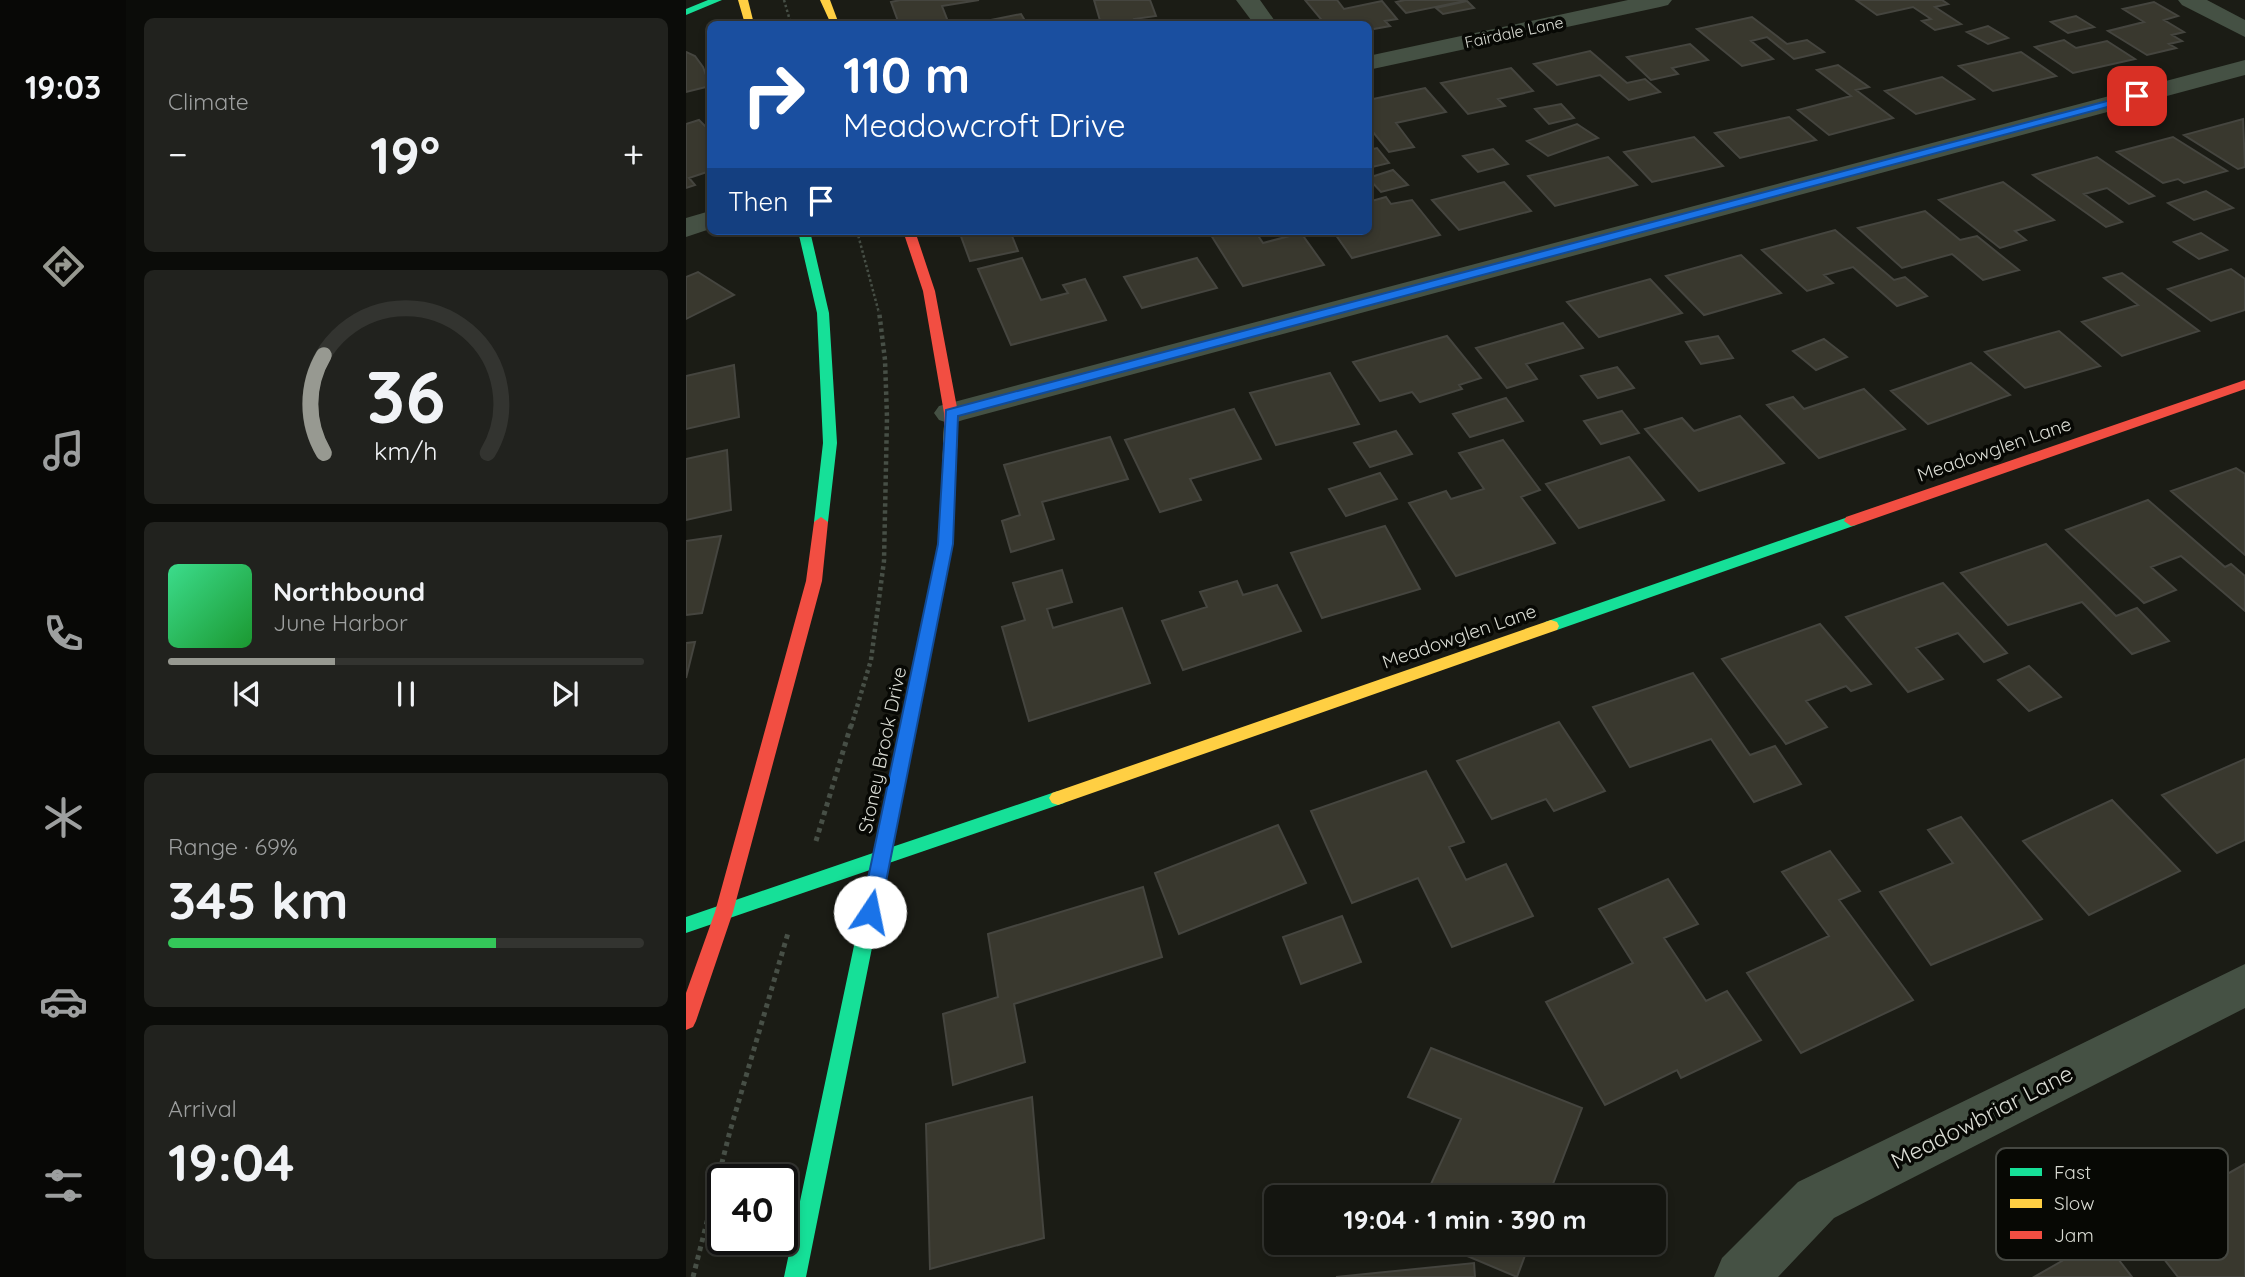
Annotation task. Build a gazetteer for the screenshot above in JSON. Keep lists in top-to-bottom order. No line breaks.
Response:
{"streets":{"street":["Fairdale Lane","Meadowglen Lane","Stoney Brook Drive","Meadowbriar Lane"]},"crossings":[["Meadowglen Lane","Stoney Brook Drive"]],"legend":["Fast","Slow","Jam"],"page":{"tabs":"19:03","tile":["Climate",["Range · 69%","345 km"],["Arrival","19:04"]],"turn":["110 m","Meadowcroft Drive"],"heat":["−","19°","+"],"then":"Then","song":["Northbound","June Harbor"],"limit":"40","trip":"19:04 · 1 min · 390 m","gauge":["36","km/h"]}}
